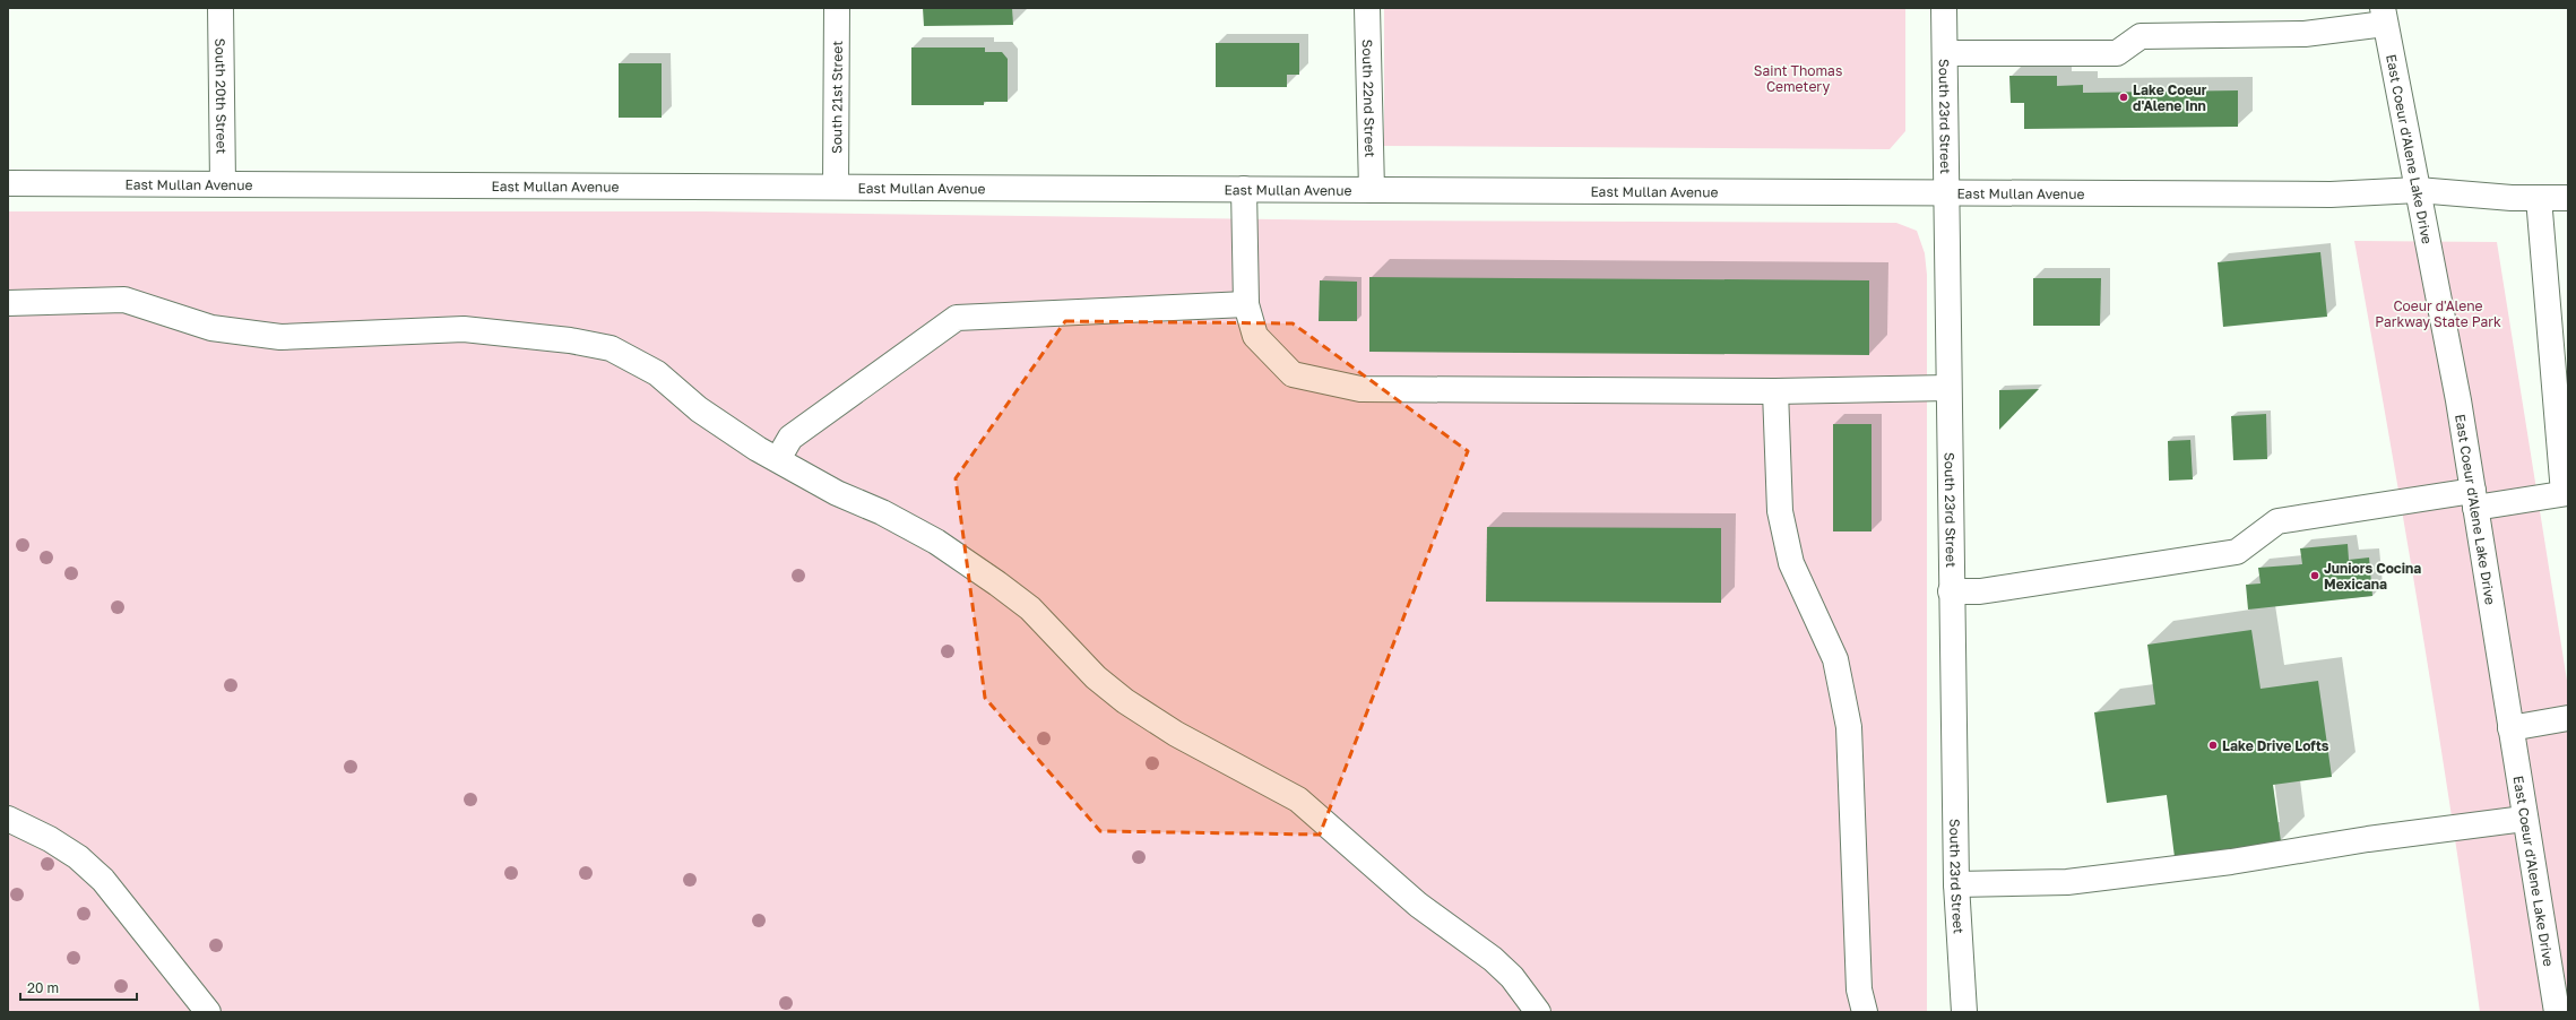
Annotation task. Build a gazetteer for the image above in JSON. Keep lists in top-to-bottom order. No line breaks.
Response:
{"streets":{"street":["South 20th Street","South 21st Street","South 22nd Street","South 23rd Street","East Coeur d'Alene Lake Drive","East Mullan Avenue"]},"crossings":[["South 20th Street","East Mullan Avenue"],["South 21st Street","East Mullan Avenue"],["South 22nd Street","East Mullan Avenue"],["South 23rd Street","East Mullan Avenue"],["East Coeur d'Alene Lake Drive","East Mullan Avenue"]],"parks":["Saint Thomas Cemetery","Coeur d'Alene Parkway State Park"],"places":["Lake Coeur d'Alene Inn","Juniors Cocina Mexicana","Lake Drive Lofts"],"scale_bar":"20 m"}
